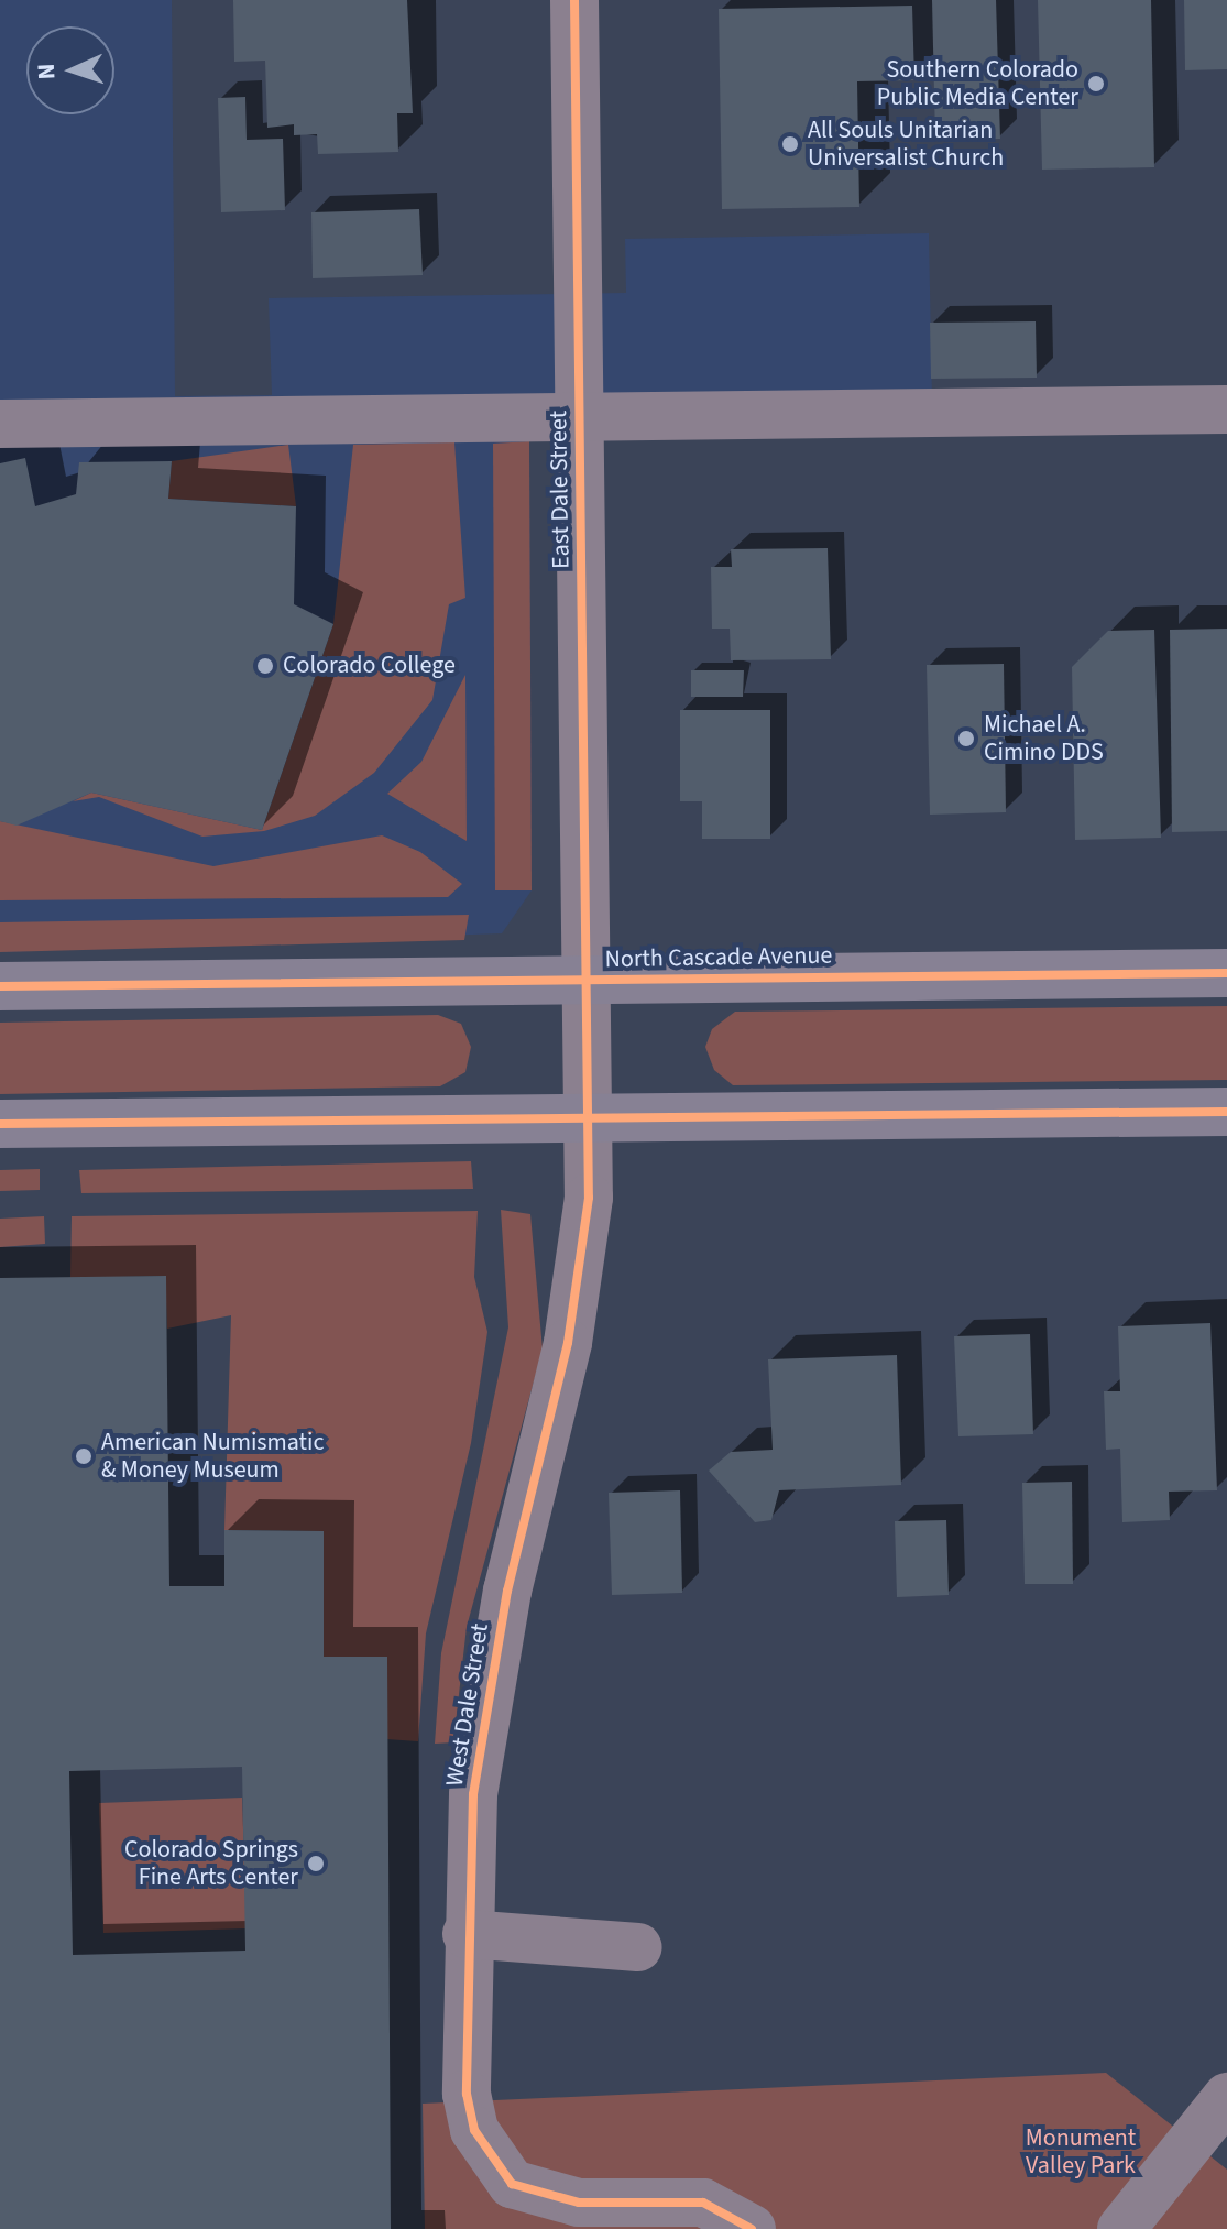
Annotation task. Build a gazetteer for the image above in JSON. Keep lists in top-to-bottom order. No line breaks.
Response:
{"streets":{"main road":["North Cascade Avenue"],"street":["East Dale Street","West Dale Street"]},"crossings":[["East Dale Street","North Cascade Avenue"],["East Dale Street","West Dale Street"],["North Cascade Avenue","West Dale Street"]],"parks":["Monument Valley Park"],"places":["Southern Colorado Public Media Center","All Souls Unitarian Universalist Church","Colorado College","Michael A. Cimino DDS","American Numismatic & Money Museum","Colorado Springs Fine Arts Center"],"north":"left"}
